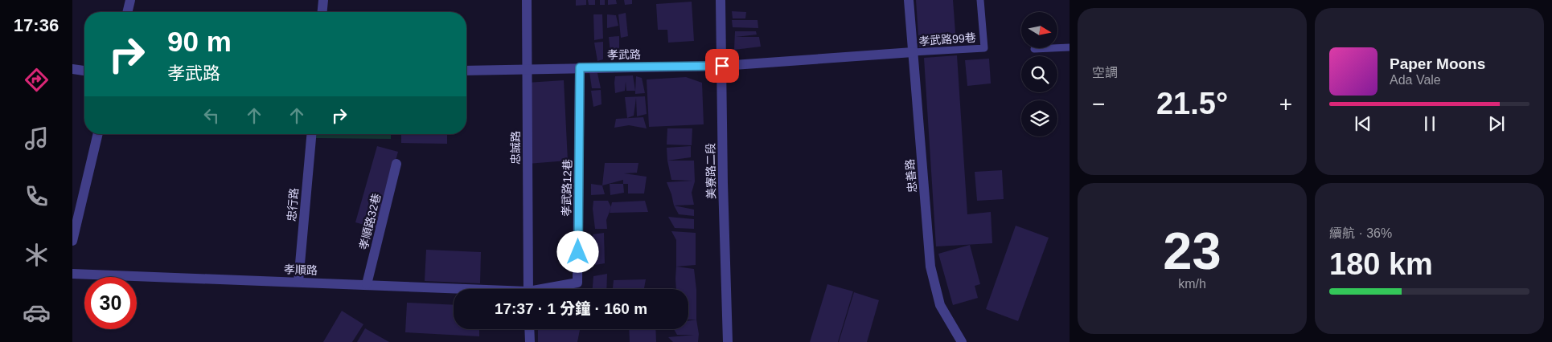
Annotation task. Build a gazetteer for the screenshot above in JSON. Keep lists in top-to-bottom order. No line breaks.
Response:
{"streets":{"street":["孝武路","忠誠路","美寮路二段","忠善路","孝武路12巷","忠行路","孝順路32巷","孝順路"],"lane":["孝武路99巷"]},"crossings":[["孝武路99巷","孝武路"],["孝武路99巷","忠善路"],["孝武路","忠誠路"],["孝武路","美寮路二段"],["孝武路","忠善路"],["孝武路","孝武路12巷"],["忠行路","孝順路"],["孝順路32巷","孝順路"]],"north":"right","page":{"tabs":"17:36","tile":["空調",["23","km/h"],["續航 · 36%","180 km"]],"turn":["90 m","孝武路"],"song":["Paper Moons","Ada Vale"],"heat":["−","21.5°","+"],"limit":"30","trip":"17:37 · 1 分鐘 · 160 m"}}
